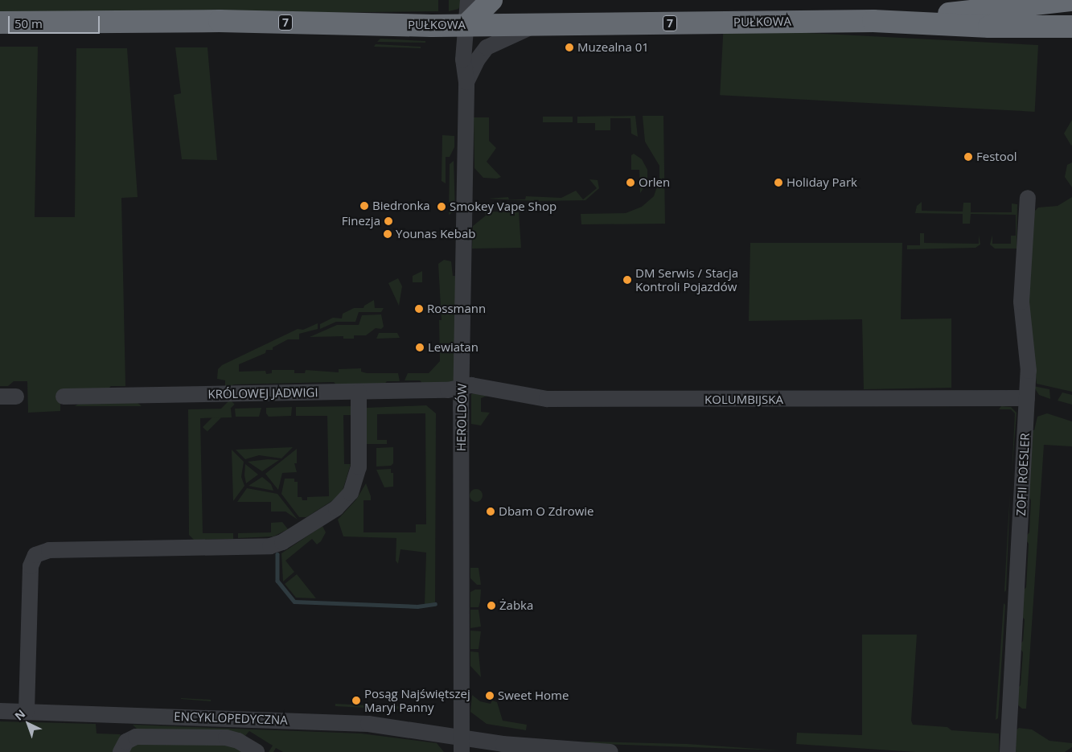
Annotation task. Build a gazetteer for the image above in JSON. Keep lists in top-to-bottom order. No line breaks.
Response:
{"streets":{"highway":["PUŁKOWA","7"],"street":["KRÓLOWEJ JADWIGI","KOLUMBIJSKA","HEROLDÓW","ZOFII ROESLER","ENCYKLOPEDYCZNA"]},"crossings":[["PUŁKOWA","7"],["PUŁKOWA","HEROLDÓW"],["KRÓLOWEJ JADWIGI","KOLUMBIJSKA"],["KRÓLOWEJ JADWIGI","HEROLDÓW"],["KOLUMBIJSKA","HEROLDÓW"],["KOLUMBIJSKA","ZOFII ROESLER"],["HEROLDÓW","ENCYKLOPEDYCZNA"]],"places":["Muzealna 01","Festool","Orlen","Holiday Park","Biedronka","Smokey Vape Shop","Finezja","Younas Kebab","DM Serwis / Stacja Kontroli Pojazdów","Rossmann","Lewiatan","Dbam O Zdrowie","Żabka","Sweet Home","Posąg Najświętszej Maryi Panny"],"scale_bar":"50 m","north":"top left"}
